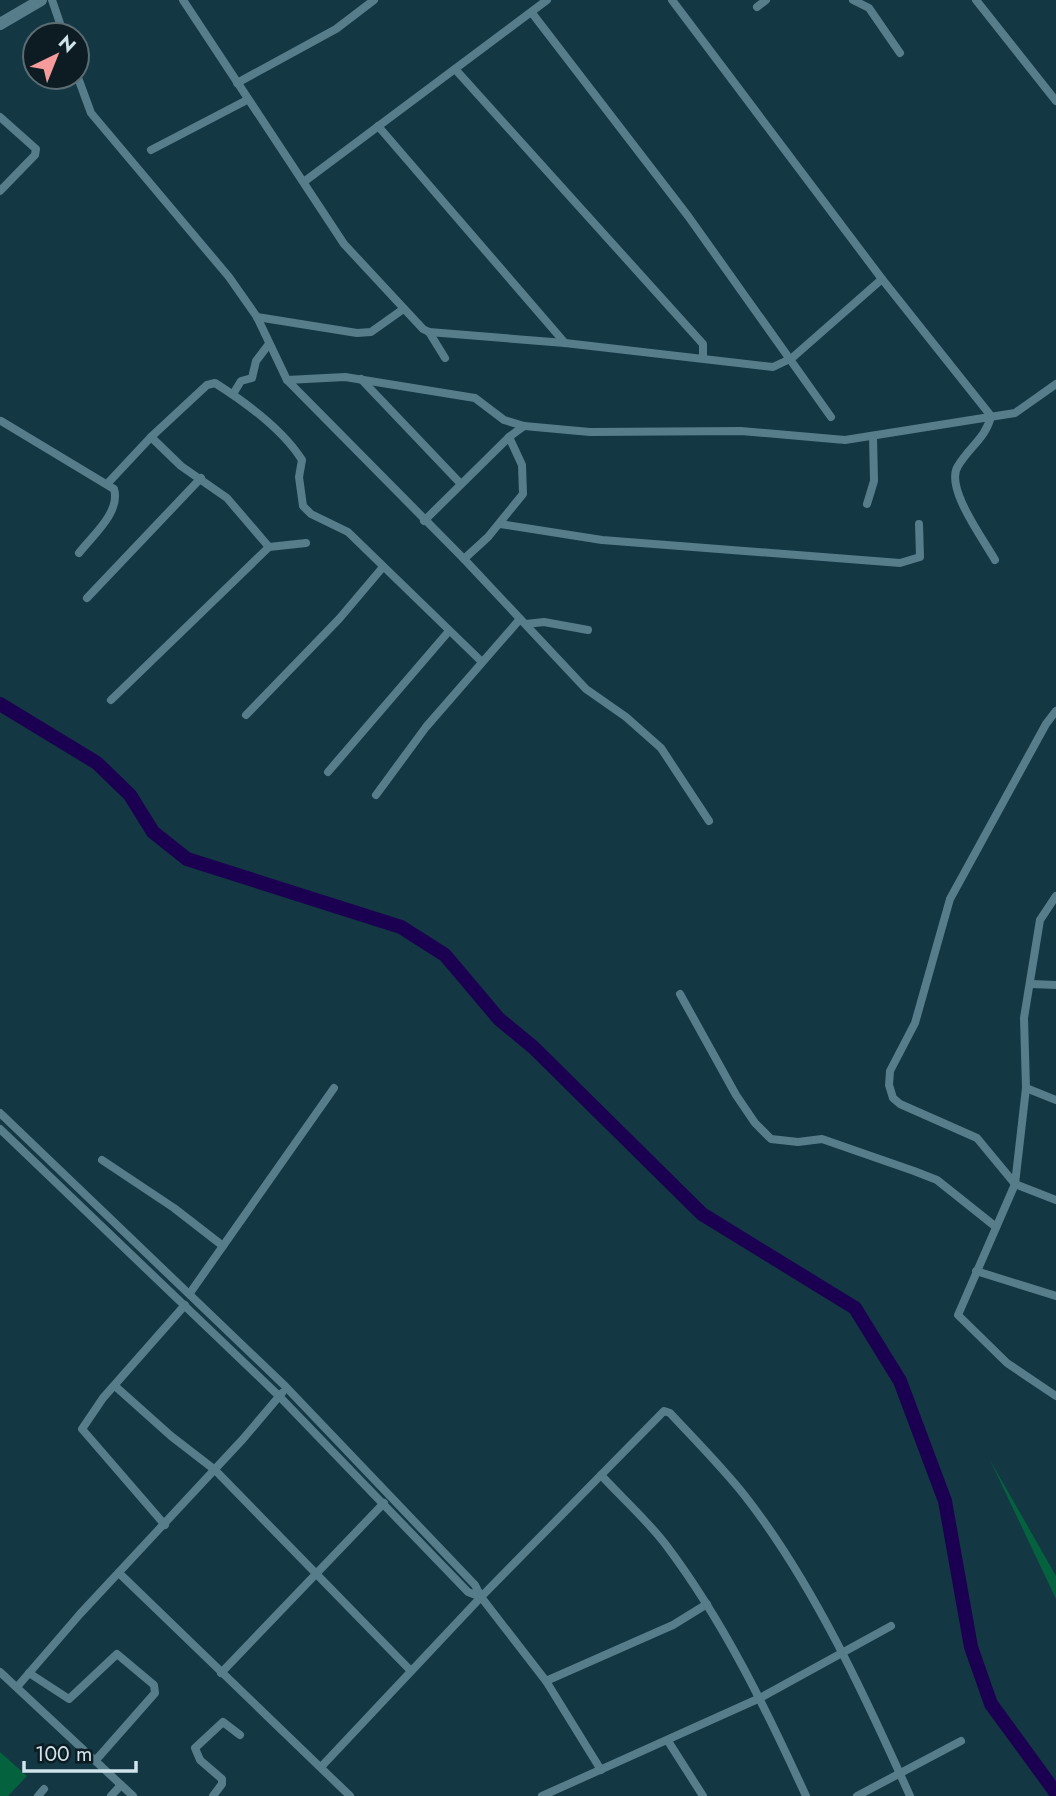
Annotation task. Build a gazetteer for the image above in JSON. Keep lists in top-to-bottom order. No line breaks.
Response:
{"scale_bar":"100 m","north":"top right"}
